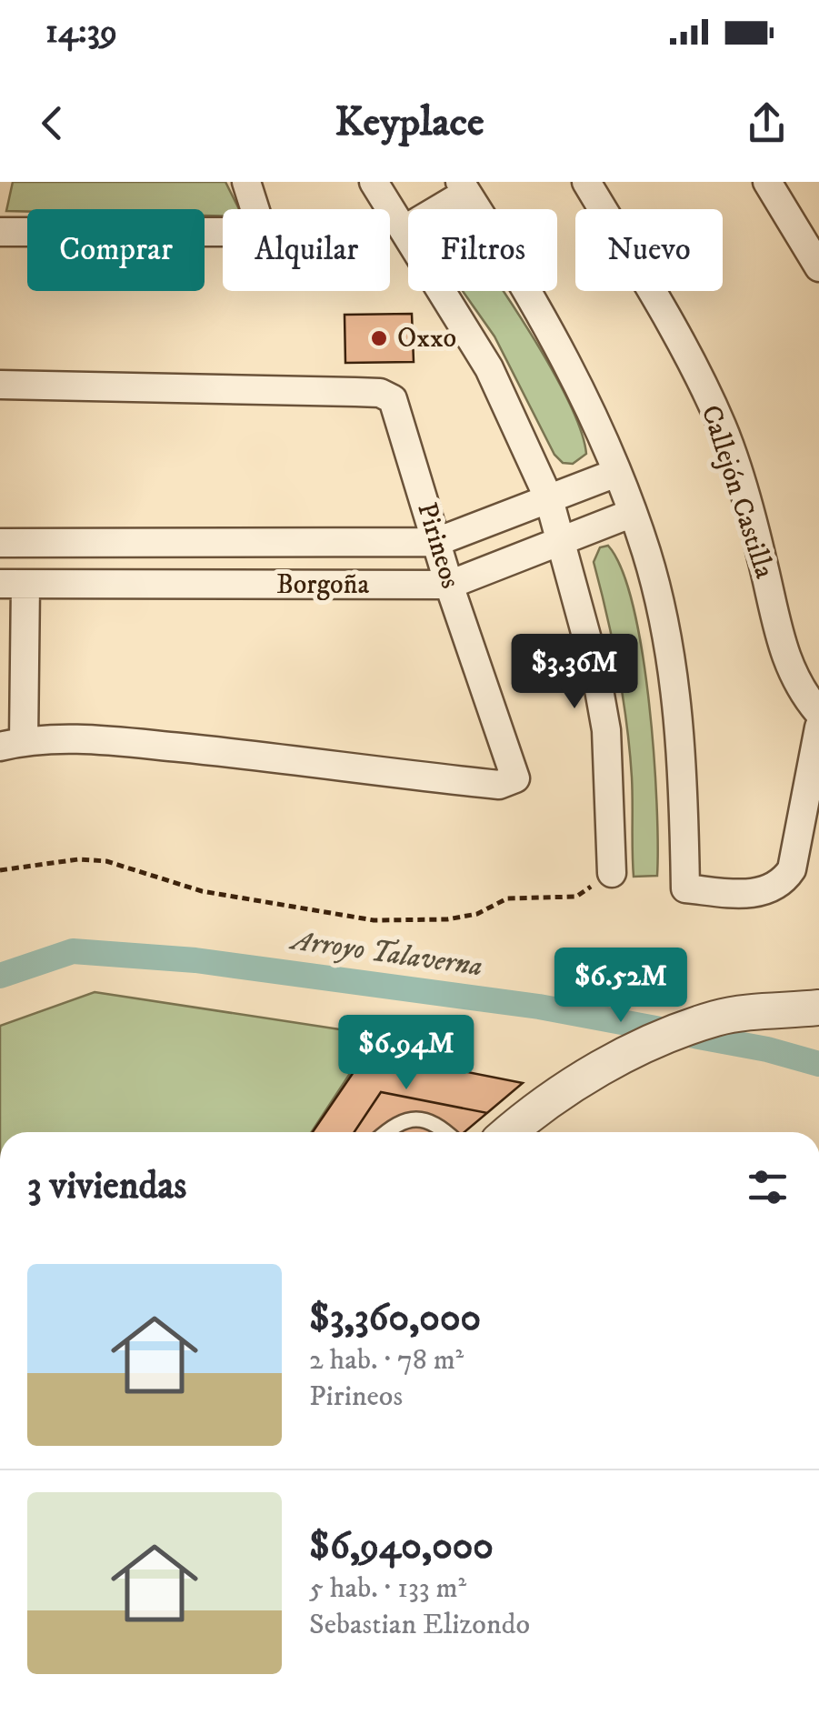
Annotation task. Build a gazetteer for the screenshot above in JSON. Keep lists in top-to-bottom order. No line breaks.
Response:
{"streets":{"street":["Callejón Castilla","Pirineos","Borgoña"]},"crossings":[["Pirineos","Borgoña"]],"water":["Arroyo Talaverna"],"places":["Oxxo"],"page":{"status":"14:39","header":"Keyplace","chip":["Comprar","Alquilar","Filtros","Nuevo"],"price":["$3.36M","$6.52M","$6.94M"],"heading":"3 viviendas","list":[{"name":"$3,360,000","note":"2 hab. · 78 m² · Pirineos"},{"name":"$6,940,000","note":"5 hab. · 133 m² · Sebastian Elizondo"}]}}
